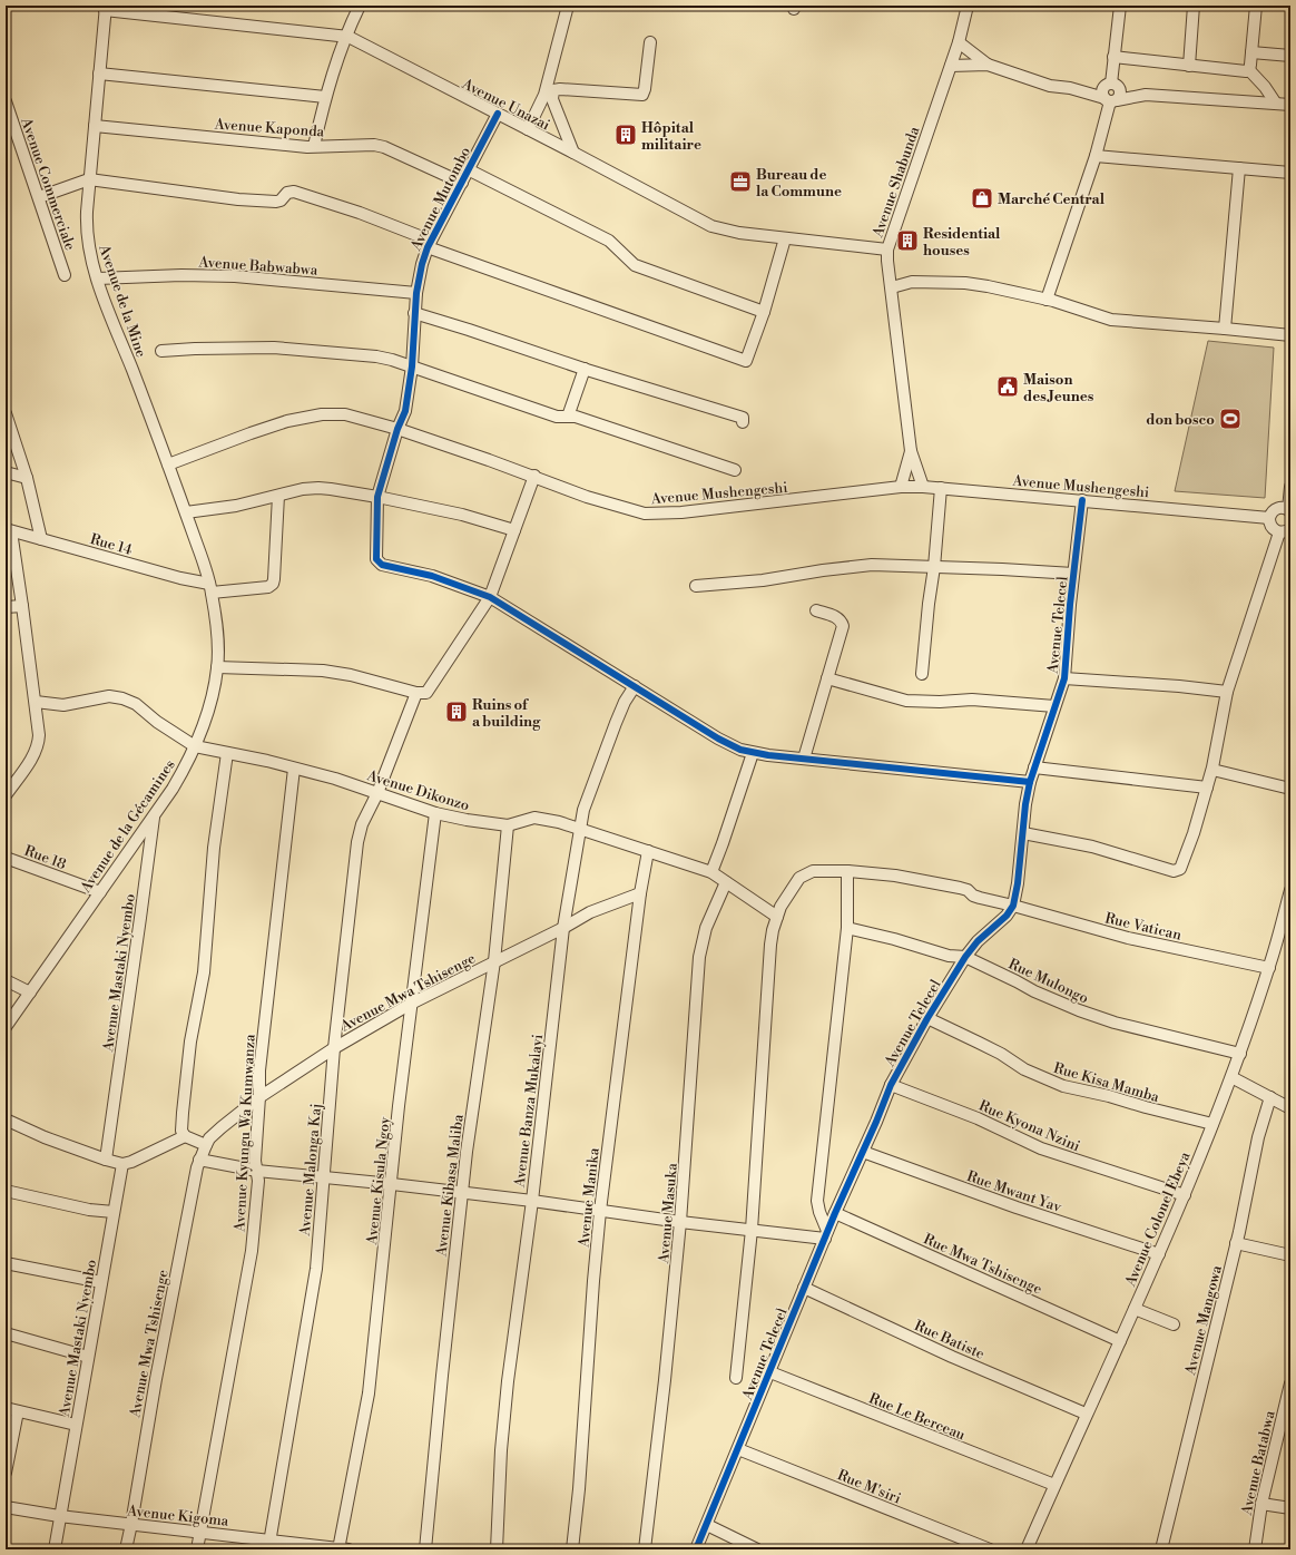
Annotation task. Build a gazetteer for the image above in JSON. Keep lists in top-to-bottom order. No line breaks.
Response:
{"streets":{"street":["Avenue Unazai","Avenue Kaponda","Avenue Shabunda","Avenue Commerciale","Avenue Mutombo","Avenue Babwabwa","Avenue de la Mine","Avenue Mushengeshi","Rue 14","Avenue Telecel","Avenue Dikonzo","Avenue de la Gécamines","Rue 18","Rue Vatican","Avenue Mastaki Nyembo","Rue Mulongo","Avenue Mwa Tshisenge","Rue Kisa Mamba","Avenue Banza Mukalayi","Rue Kyona Nzini","Avenue Kyungu Wa Kumwanza","Avenue Malonga Kaj","Avenue Kisula Ngoy","Avenue Kibasa Maliba","Rue Mwant Yav","Avenue Manika","Avenue Masuka","Avenue Colonel Ebeya","Rue Mwa Tshisenge","Avenue Mangowa","Rue Batiste","Rue Le Berceau","Avenue Batabwa","Rue M'siri","Avenue Kigoma"]},"crossings":[["Avenue Unazai","Avenue Shabunda"],["Avenue Unazai","Avenue Mutombo"],["Avenue Unazai","Avenue de la Mine"],["Avenue Kaponda","Avenue Mutombo"],["Avenue Kaponda","Avenue de la Mine"],["Avenue Mutombo","Avenue Babwabwa"],["Avenue Mutombo","Avenue Mushengeshi"],["Avenue Babwabwa","Avenue de la Mine"],["Avenue de la Mine","Avenue Mushengeshi"],["Avenue de la Mine","Rue 14"],["Avenue de la Mine","Avenue de la Gécamines"],["Avenue Mushengeshi","Avenue Telecel"],["Rue 14","Avenue de la Gécamines"],["Avenue Telecel","Rue Vatican"],["Avenue Telecel","Rue Mulongo"],["Avenue Telecel","Rue Kisa Mamba"],["Avenue Telecel","Rue Kyona Nzini"],["Avenue Telecel","Rue Mwant Yav"],["Avenue Telecel","Rue Mwa Tshisenge"],["Avenue Telecel","Rue Batiste"],["Avenue Telecel","Rue Le Berceau"],["Avenue Telecel","Rue M'siri"],["Avenue Dikonzo","Avenue de la Gécamines"],["Avenue Dikonzo","Rue Vatican"],["Avenue Dikonzo","Avenue Banza Mukalayi"],["Avenue Dikonzo","Avenue Kyungu Wa Kumwanza"],["Avenue Dikonzo","Avenue Malonga Kaj"],["Avenue Dikonzo","Avenue Kisula Ngoy"],["Avenue Dikonzo","Avenue Kibasa Maliba"],["Avenue Dikonzo","Avenue Manika"],["Avenue Dikonzo","Avenue Masuka"],["Avenue de la Gécamines","Rue 18"],["Avenue de la Gécamines","Avenue Mastaki Nyembo"],["Rue Vatican","Avenue Colonel Ebeya"],["Avenue Mastaki Nyembo","Avenue Kigoma"],["Rue Mulongo","Avenue Colonel Ebeya"],["Avenue Mwa Tshisenge","Avenue Banza Mukalayi"],["Avenue Mwa Tshisenge","Avenue Kyungu Wa Kumwanza"],["Avenue Mwa Tshisenge","Avenue Malonga Kaj"],["Avenue Mwa Tshisenge","Avenue Kisula Ngoy"],["Avenue Mwa Tshisenge","Avenue Kibasa Maliba"],["Avenue Mwa Tshisenge","Avenue Manika"],["Avenue Mwa Tshisenge","Avenue Kigoma"],["Rue Kisa Mamba","Avenue Colonel Ebeya"],["Rue Kyona Nzini","Avenue Colonel Ebeya"],["Avenue Kyungu Wa Kumwanza","Avenue Kigoma"],["Avenue Malonga Kaj","Avenue Kigoma"],["Avenue Kisula Ngoy","Avenue Kigoma"],["Rue Mwant Yav","Avenue Colonel Ebeya"],["Avenue Colonel Ebeya","Rue Mwa Tshisenge"],["Avenue Colonel Ebeya","Rue Batiste"],["Avenue Colonel Ebeya","Rue Le Berceau"]],"places":{"building":["Hôpital militaire","Residential houses","Ruins of a building"],"office":["Bureau de la Commune"],"shop":["Marché Central"],"public building":["Maison des Jeunes"],"sports":["don bosco"]}}
